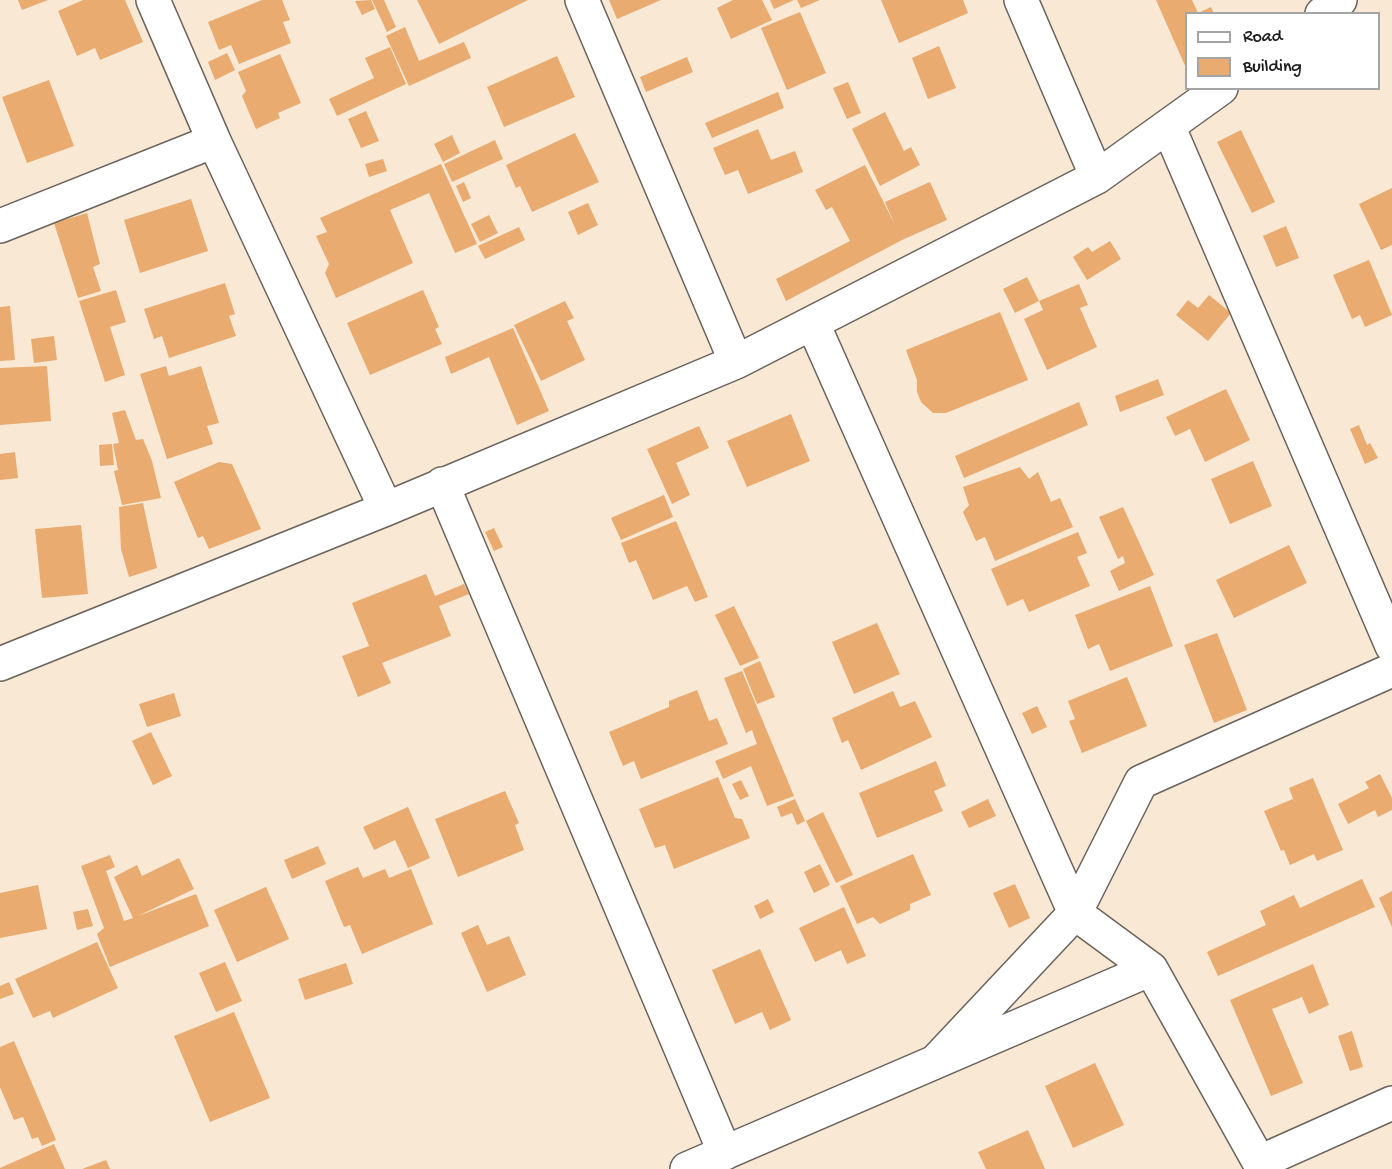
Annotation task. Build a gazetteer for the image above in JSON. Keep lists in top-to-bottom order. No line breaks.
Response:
{"legend":["Road","Building"]}
